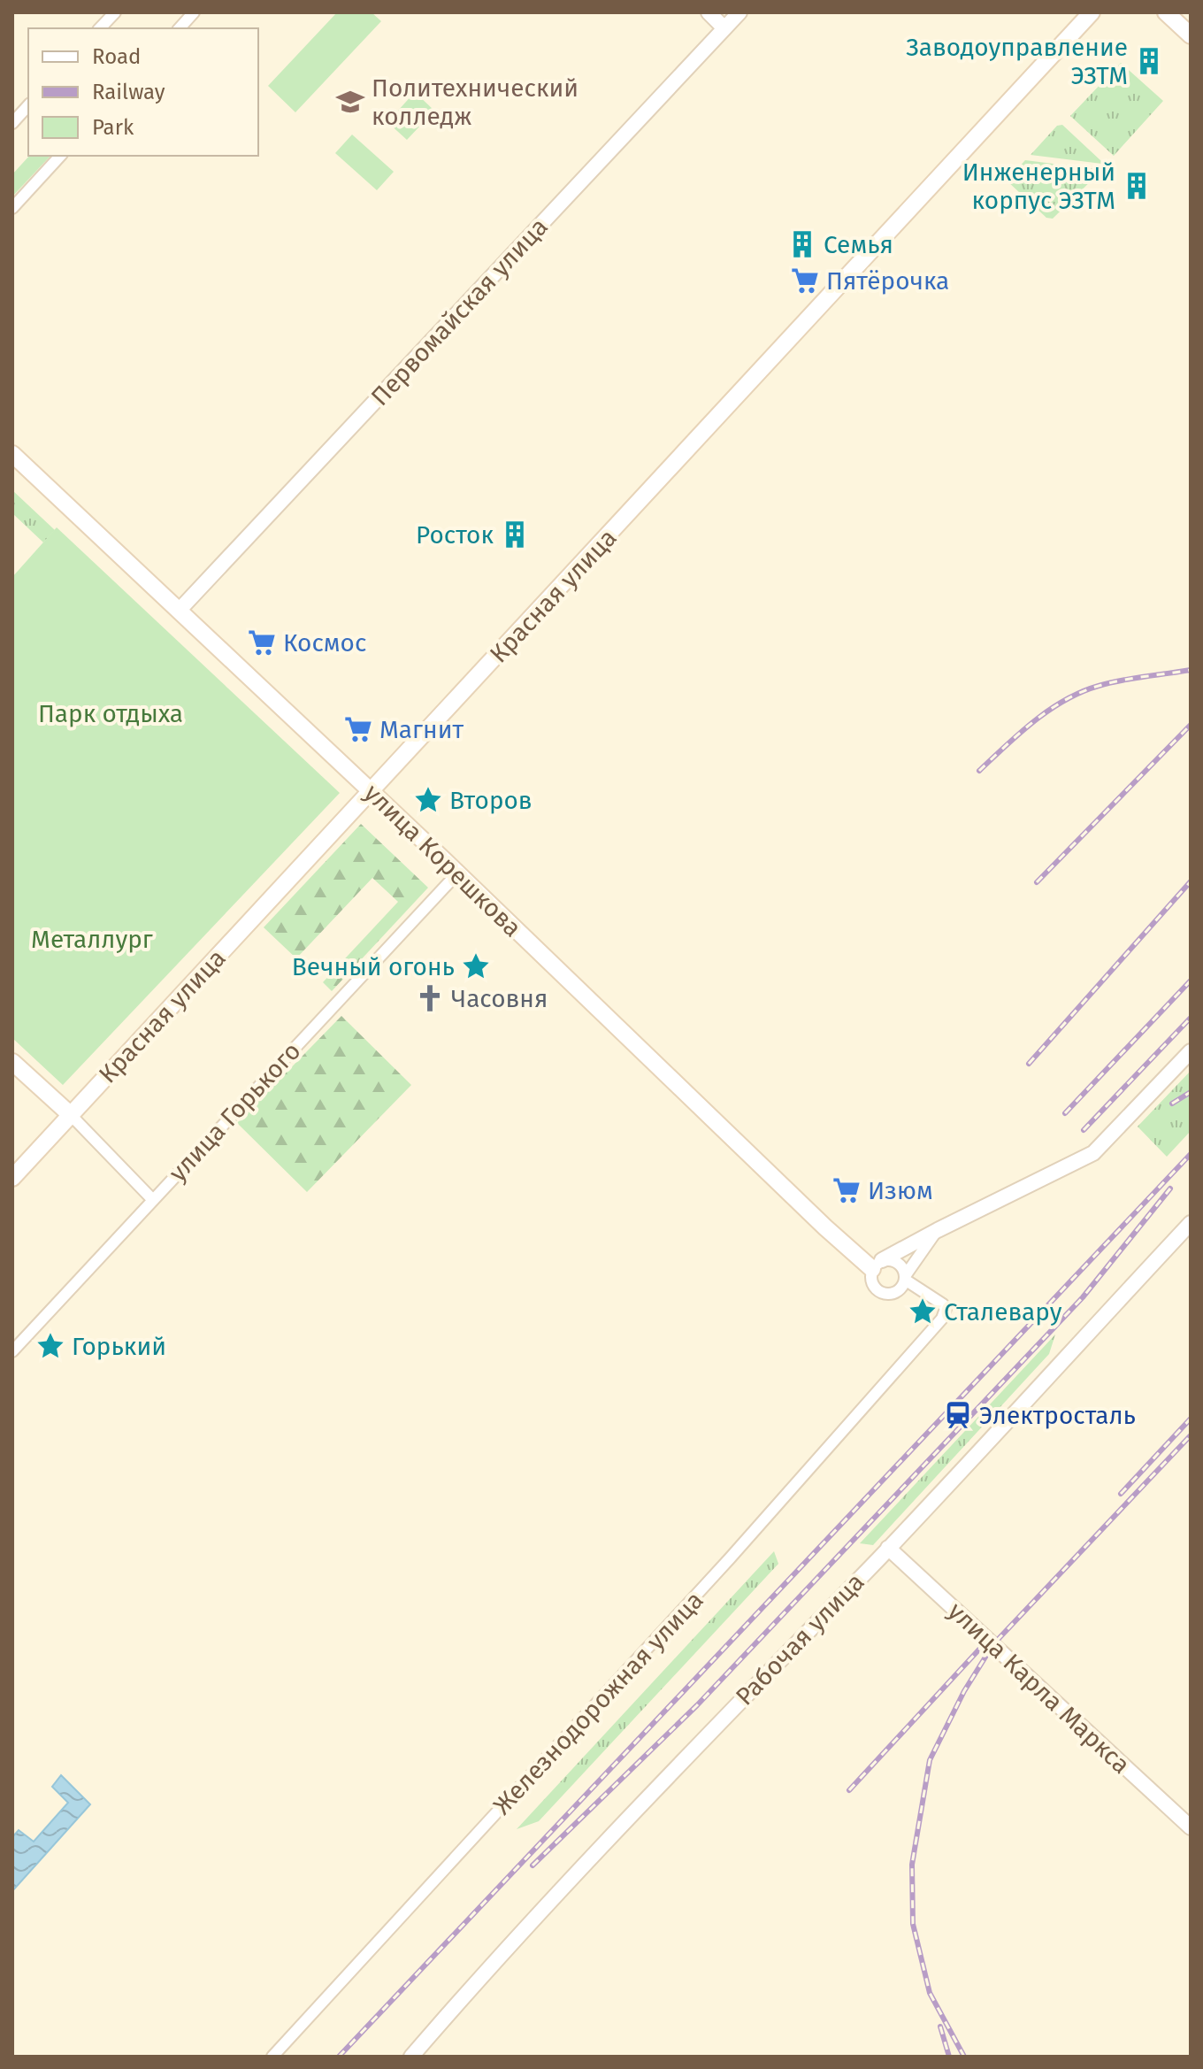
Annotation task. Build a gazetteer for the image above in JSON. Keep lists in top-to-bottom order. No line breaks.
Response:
{"streets":{"main road":["Красная улица","улица Корешкова"],"street":["Первомайская улица","улица Горького","Рабочая улица","улица Карла Маркса","Железнодорожная улица"]},"crossings":[["Первомайская улица","улица Корешкова"],["Красная улица","улица Корешкова"],["улица Корешкова","улица Горького"],["улица Корешкова","Железнодорожная улица"],["Рабочая улица","улица Карла Маркса"]],"parks":["Парк отдыха","Металлург"],"places":{"building":["Заводоуправление ЭЗТМ","Инженерный корпус ЭЗТМ","Семья","Росток"],"school or university":["Политехнический колледж"],"supermarket":["Пятёрочка","Космос","Магнит","Изюм"],"place":["Второв","Вечный огонь","Сталевару","Горький"],"church":["Часовня"],"station":["Электросталь"]},"legend":["Road","Railway","Park"]}
